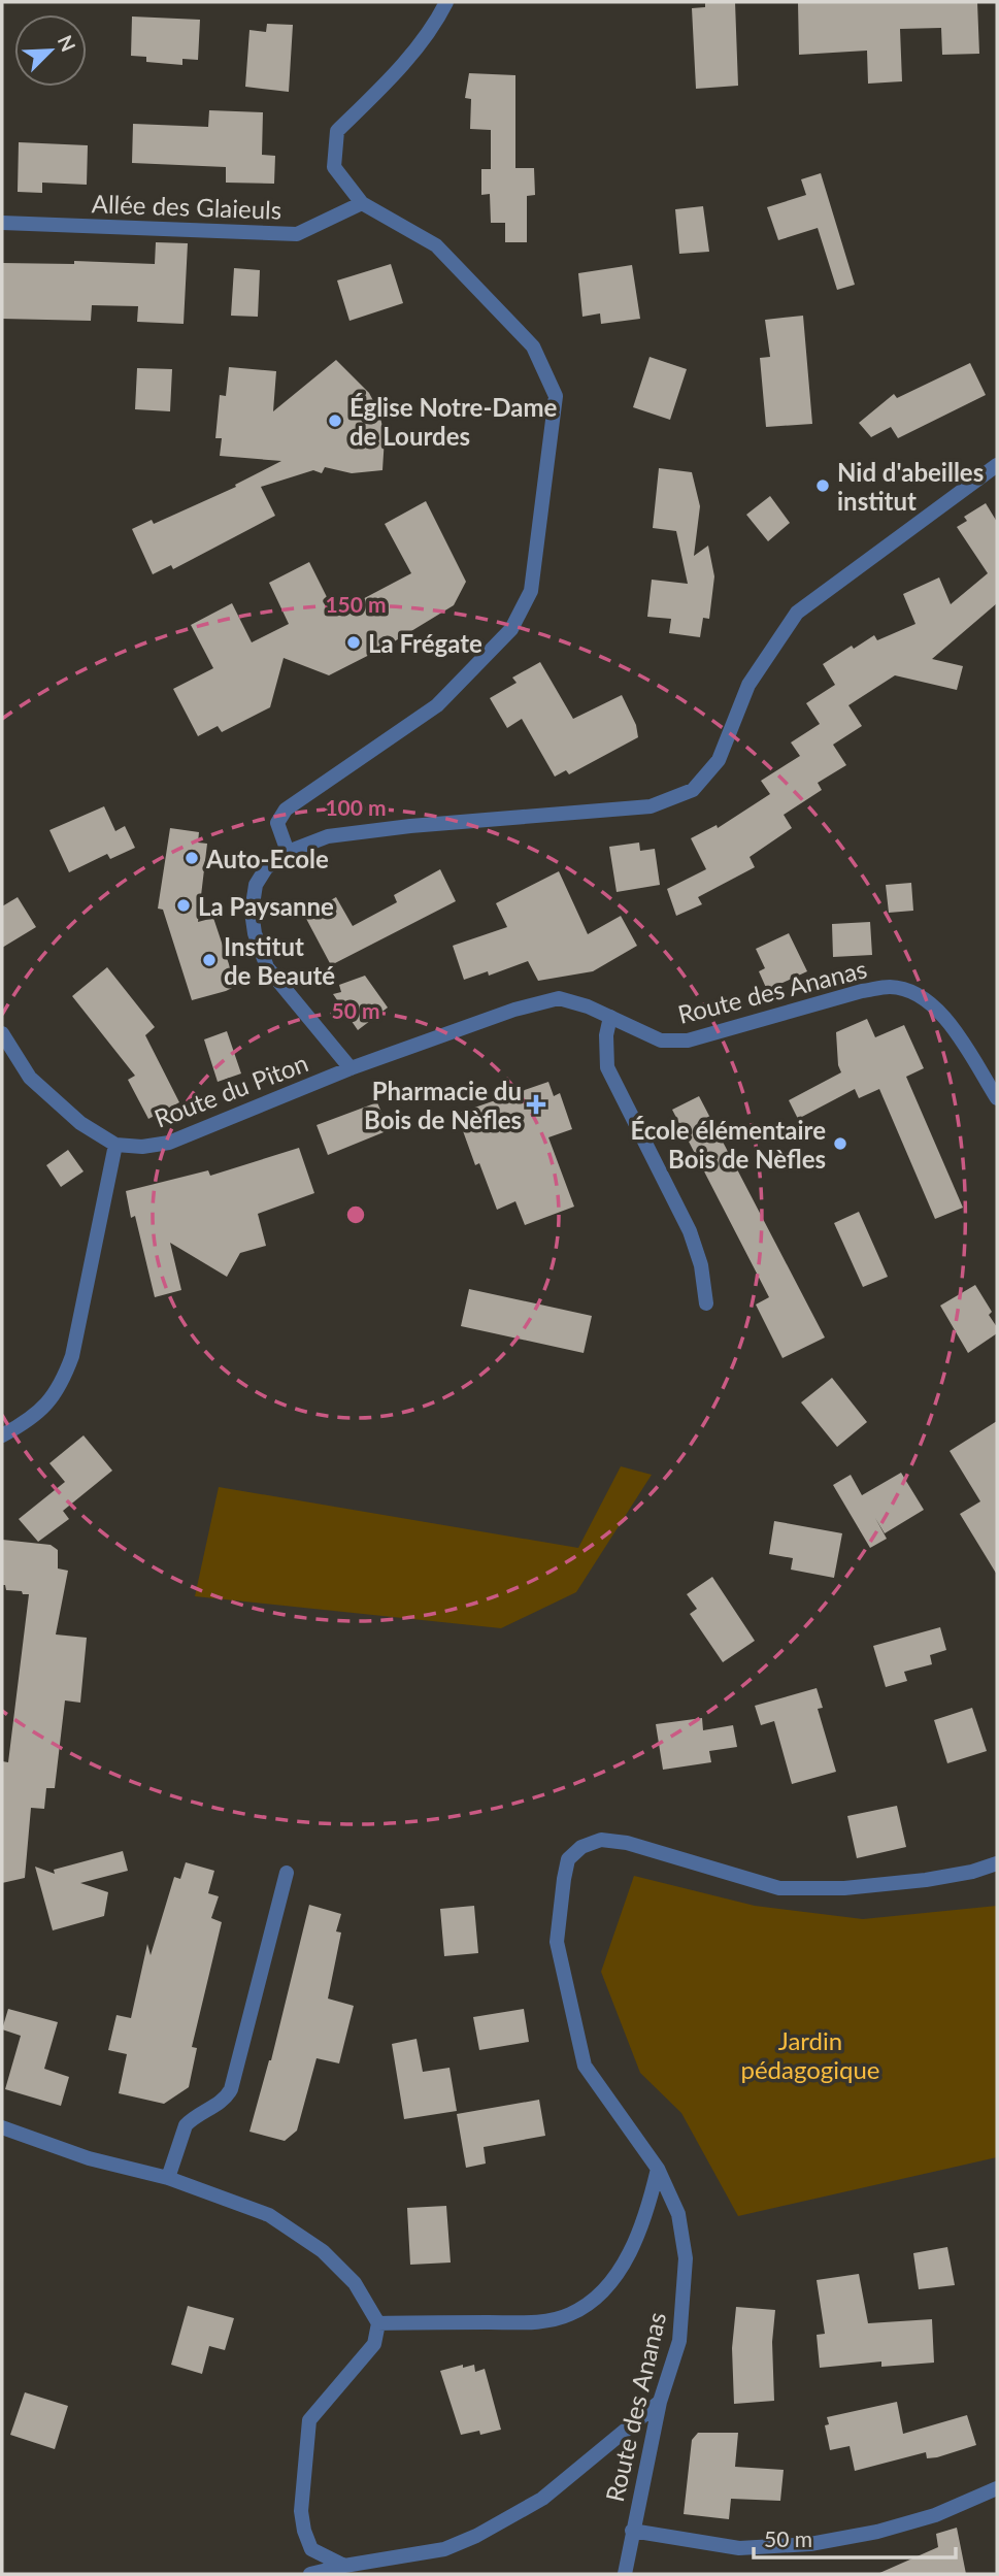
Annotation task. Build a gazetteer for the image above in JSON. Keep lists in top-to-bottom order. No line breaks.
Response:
{"streets":{"street":["Allée des Glaieuls","Route des Ananas","Route du Piton"]},"crossings":[["Route des Ananas","Route du Piton"]],"parks":["Jardin pédagogique"],"places":{"other":["Église Notre-Dame de Lourdes","Nid d'abeilles institut","La Frégate","Auto-Ecole","La Paysanne","Institut de Beauté","École élémentaire Bois de Nèfles"],"health":["Pharmacie du Bois de Nèfles"]},"scale_bar":"50 m","north":"top right","rings":["150 m","100 m","50 m"]}
